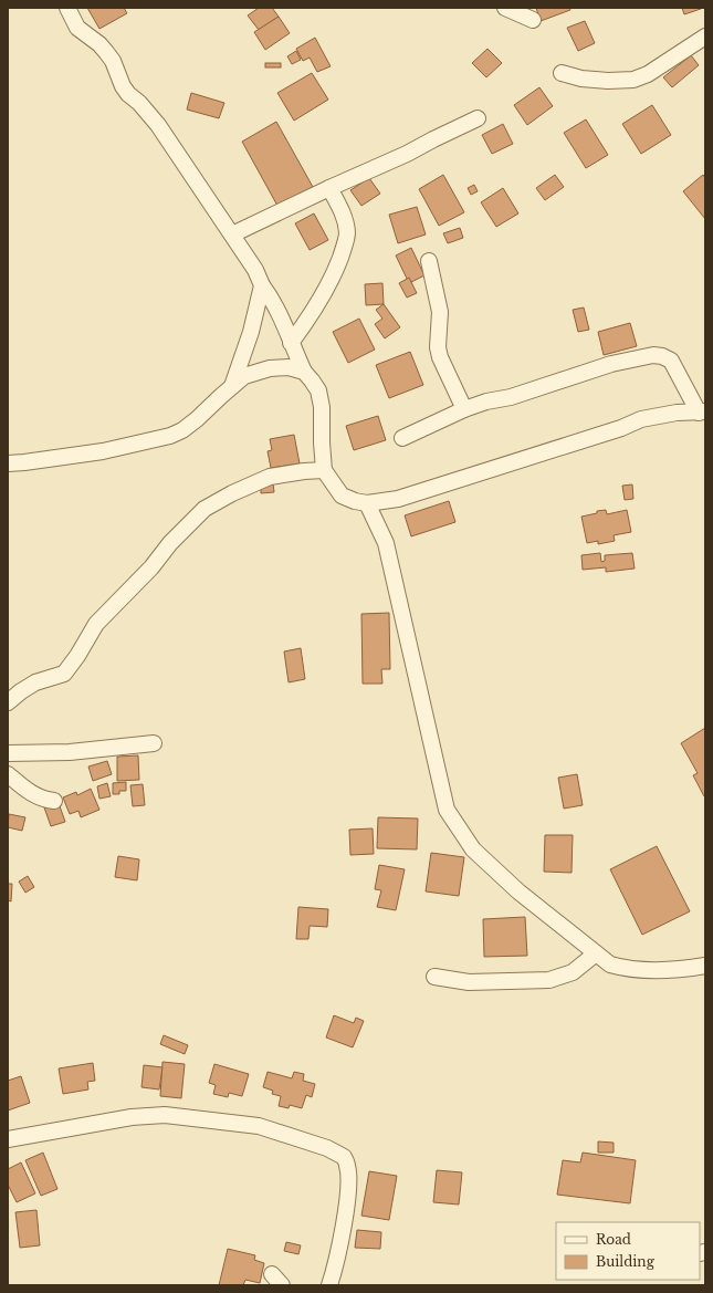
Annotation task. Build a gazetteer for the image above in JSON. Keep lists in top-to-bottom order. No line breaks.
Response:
{"legend":["Road","Building"]}
